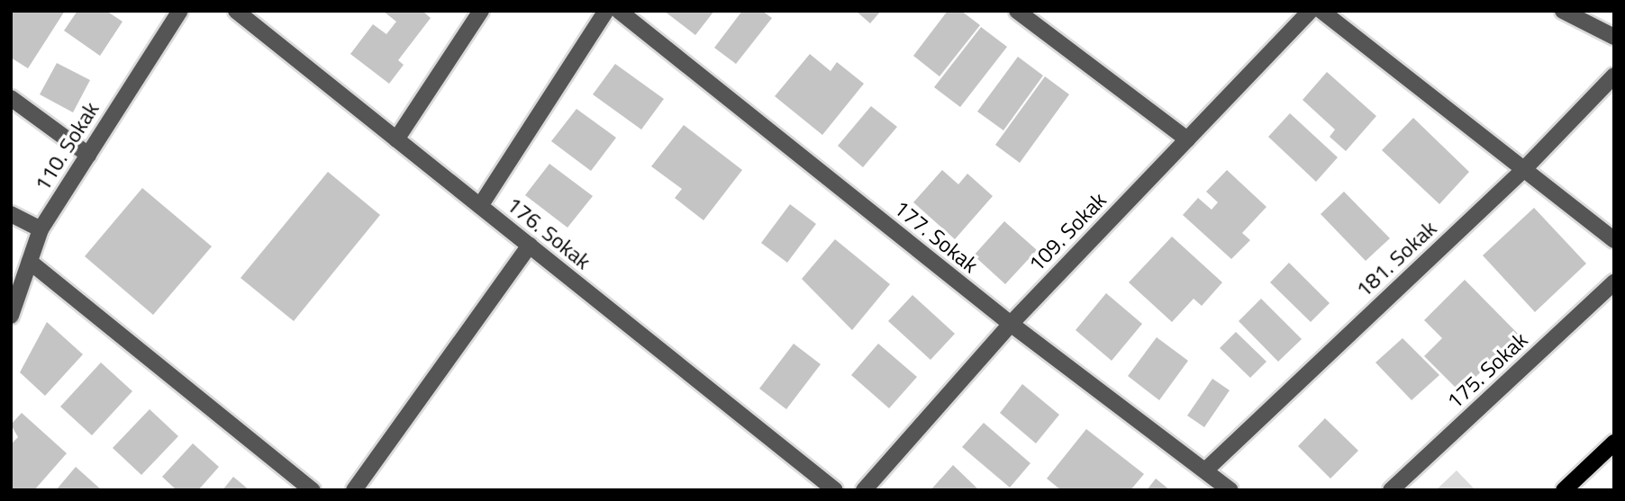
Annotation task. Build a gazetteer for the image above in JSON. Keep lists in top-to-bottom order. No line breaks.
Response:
{"streets":{"street":["110. Sokak","109. Sokak","176. Sokak","177. Sokak","181. Sokak","175. Sokak"]},"crossings":[["109. Sokak","177. Sokak"],["177. Sokak","181. Sokak"]]}
